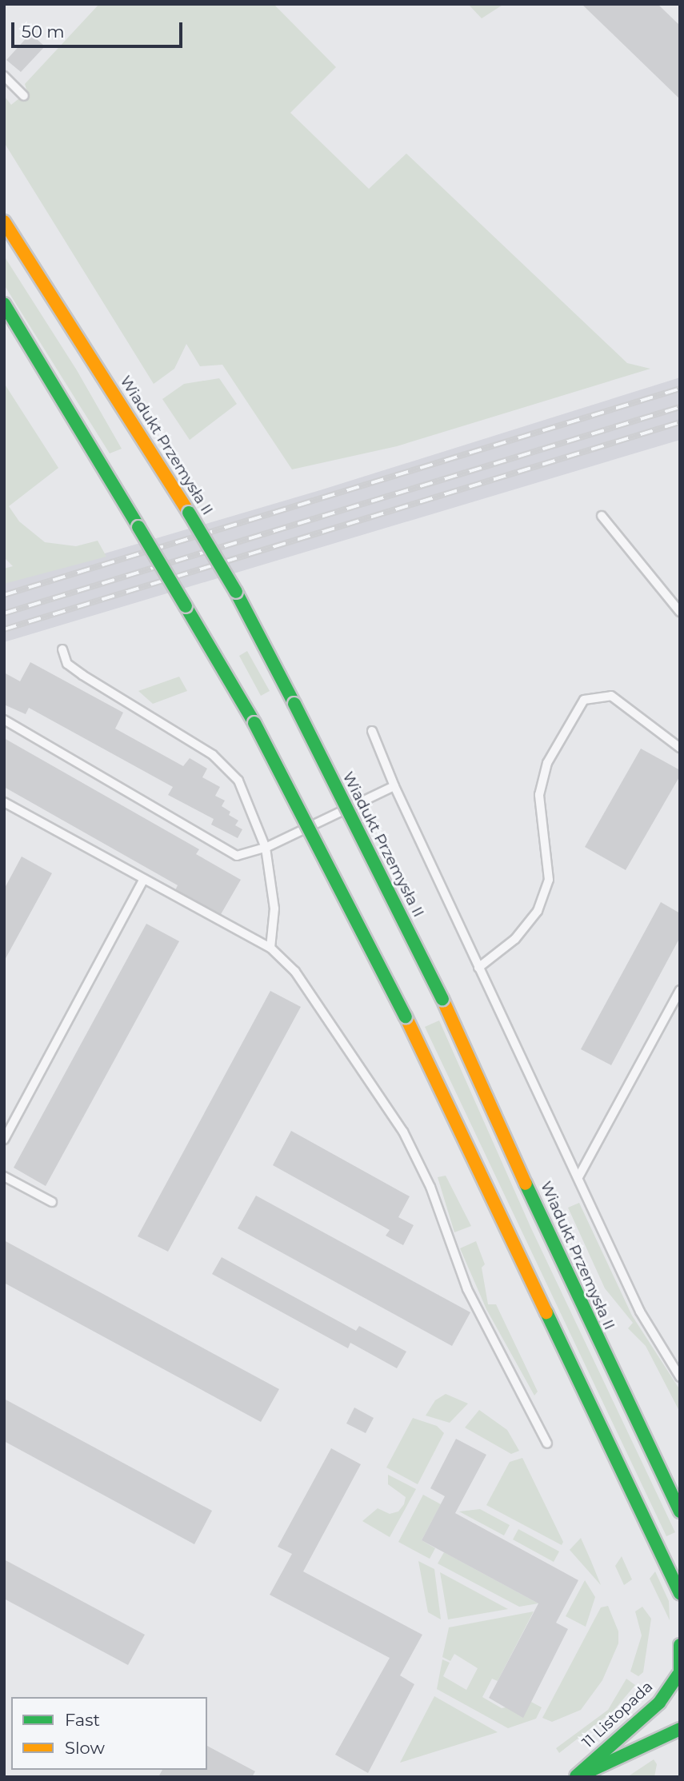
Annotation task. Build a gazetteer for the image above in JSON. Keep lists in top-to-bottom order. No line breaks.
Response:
{"streets":{"main road":["Wiadukt Przemysła II","11 Listopada"]},"legend":["Fast","Slow"],"scale_bar":"50 m"}
